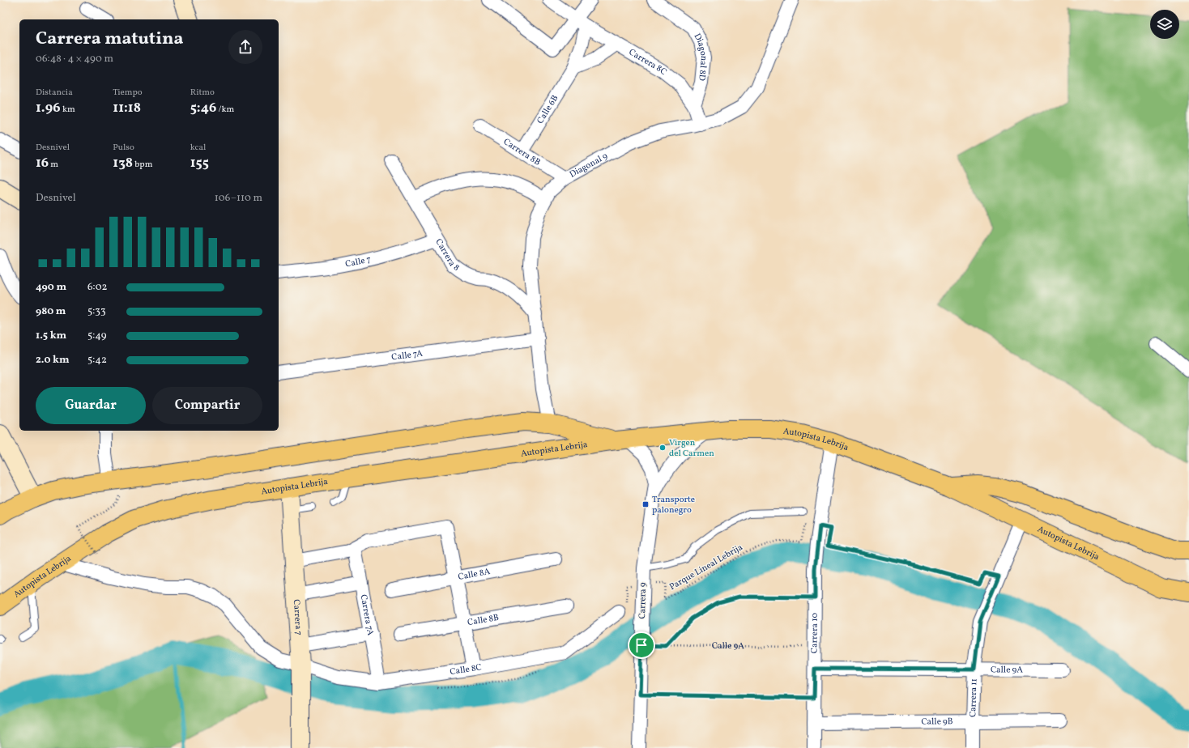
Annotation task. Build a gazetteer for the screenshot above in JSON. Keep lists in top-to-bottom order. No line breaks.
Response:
{"streets":{"highway":["Autopista Lebrija"],"street":["Diagonal 8D","Carrera 8C","Calle 6B","Carrera 8B","Diagonal 9","Carrera 8","Calle 7","Calle 7A","Calle 8A","Carrera 9","Carrera 7A","Carrera 7","Calle 8B","Carrera 10","Calle 9A","Calle 8C","Carrera 11","Calle 9B"],"path":["Parque Lineal Lebrija"]},"crossings":[["Diagonal 8D","Carrera 8C"],["Carrera 8C","Calle 6B"],["Carrera 8C","Diagonal 9"],["Calle 6B","Carrera 8B"],["Carrera 8B","Diagonal 9"],["Diagonal 9","Carrera 8"],["Diagonal 9","Calle 7A"],["Diagonal 9","Autopista Lebrija"],["Carrera 8","Calle 7"],["Autopista Lebrija","Carrera 9"],["Autopista Lebrija","Carrera 7"],["Autopista Lebrija","Carrera 10"],["Autopista Lebrija","Calle 8C"],["Autopista Lebrija","Carrera 11"],["Parque Lineal Lebrija","Carrera 10"],["Carrera 9","Calle 9A"],["Carrera 7A","Calle 8C"],["Carrera 7","Calle 8C"],["Carrera 10","Calle 9A"],["Carrera 10","Calle 9B"],["Calle 9A","Carrera 11"],["Carrera 11","Calle 9B"]],"places":{"other":["Virgen del Carmen"],"transit":["Transporte palonegro"]},"page":{"heading":["Carrera matutina","06:48 · 4 × 490 m"],"stats":[["Distancia","1.96 km"],["Tiempo","11:18"],["Ritmo","5:46 /km"],["Desnivel","16 m"],["Pulso","138 bpm"],["kcal","155"]],"chart":["Desnivel","106–110 m"],"list":[{"name":"490 m","note":"6:02"},{"name":"980 m","note":"5:33"},{"name":"1.5 km","note":"5:49"},{"name":"2.0 km","note":"5:42"}],"buttons":["Guardar","Compartir"]}}
